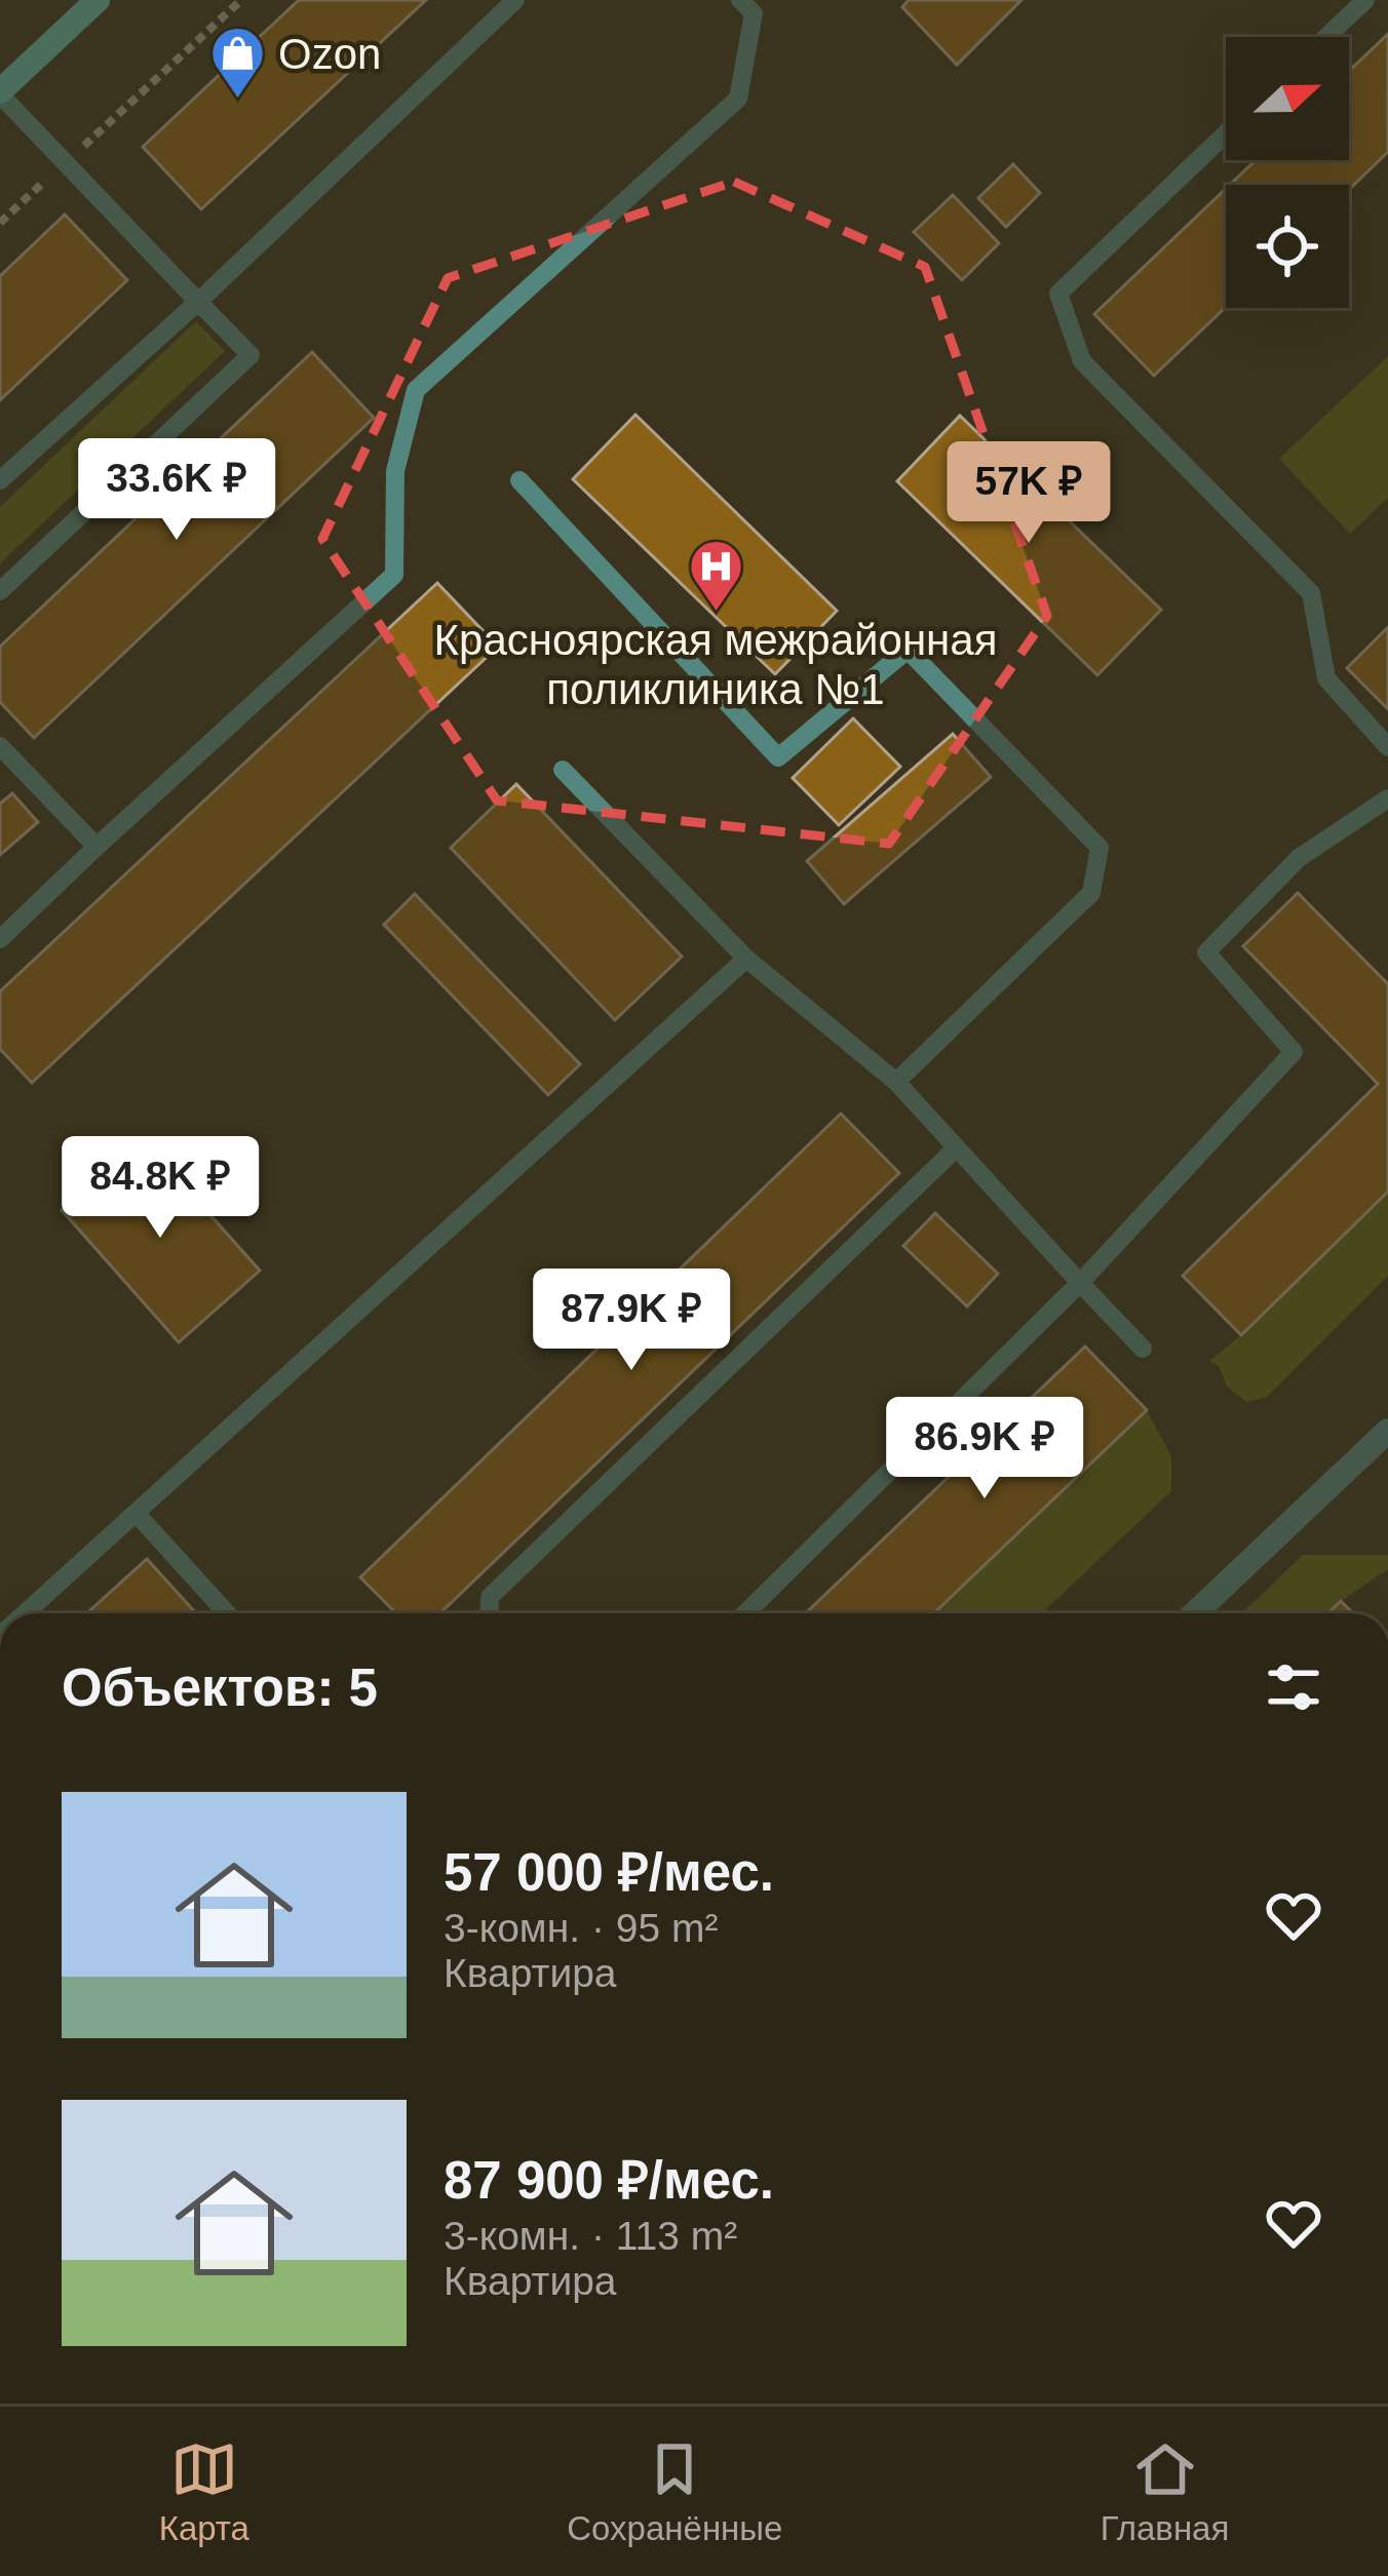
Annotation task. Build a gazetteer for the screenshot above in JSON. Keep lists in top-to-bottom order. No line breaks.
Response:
{"places":{"shop":["Ozon"],"hospital":["Красноярская межрайонная поликлиника №1"]},"north":"right","page":{"price":["33.6K ₽","57K ₽","84.8K ₽","87.9K ₽","86.9K ₽"],"heading":"Объектов: 5","list":[{"name":"57 000 ₽/мес.","note":"3-комн. · 95 m² · Квартира"},{"name":"87 900 ₽/мес.","note":"3-комн. · 113 m² · Квартира"}],"tabs":["Карта","Сохранённые","Главная"]}}
